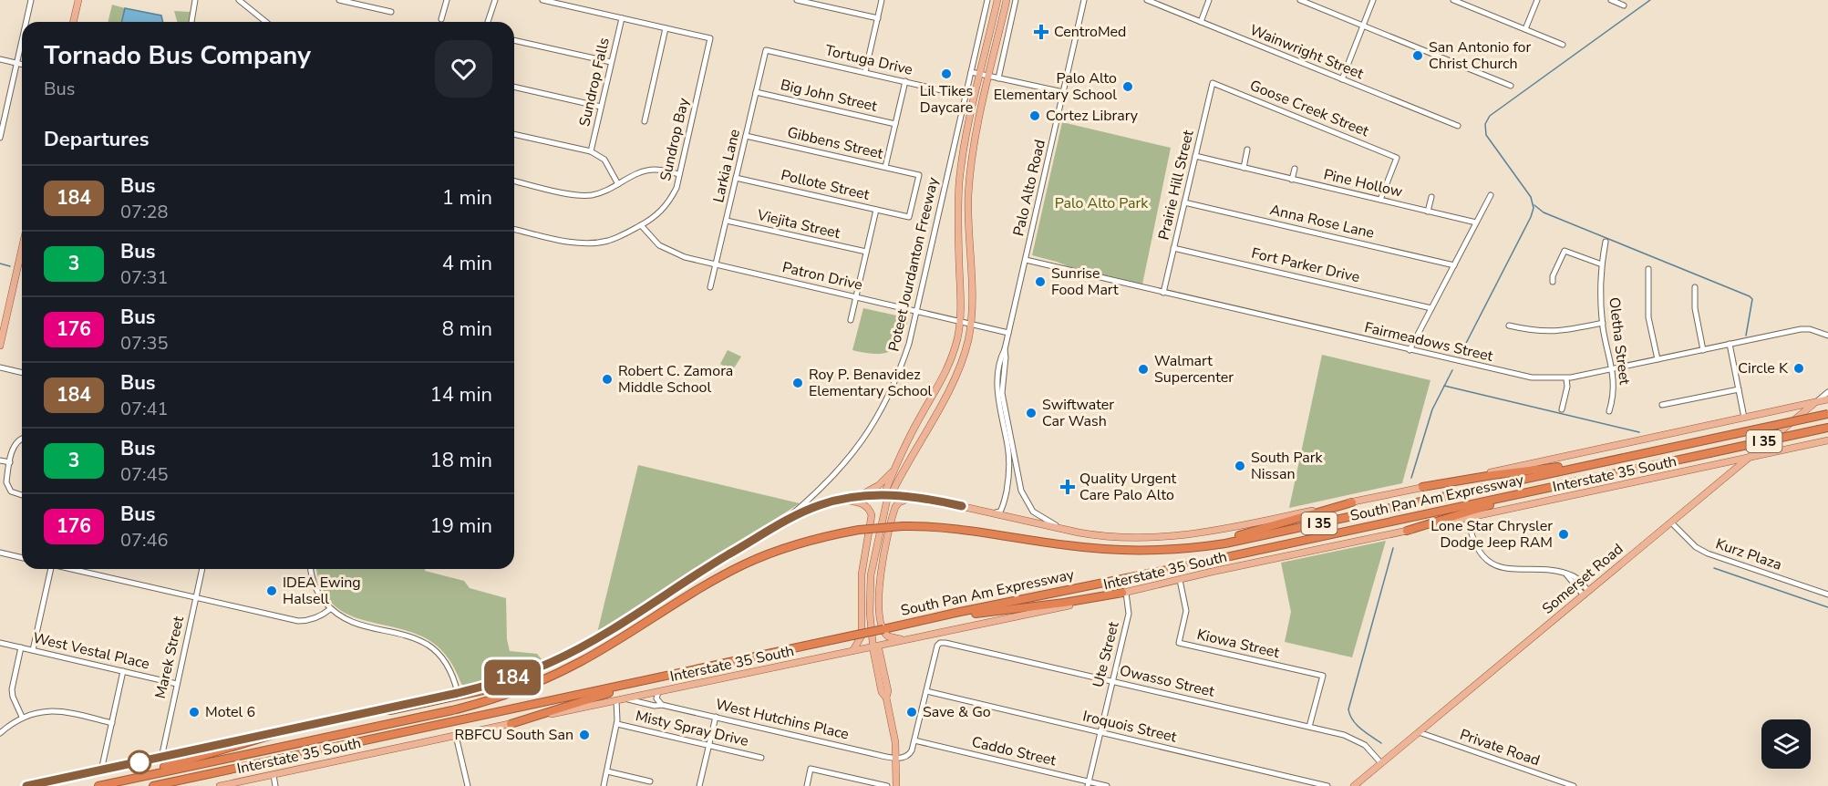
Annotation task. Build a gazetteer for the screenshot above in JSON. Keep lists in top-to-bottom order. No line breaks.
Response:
{"streets":{"highway":["I 35","South Pan Am Expressway"],"main road":["Poteet Jourdanton Freeway","Interstate 35 South","Somerset Road"],"street":["Wainwright Street","Tortuga Drive","Sundrop Falls","Big John Street","Goose Creek Street","Sundrop Bay","Gibbens Street","Larkia Lane","Pine Hollow","Pollote Street","Prairie Hill Street","Palo Alto Road","Anna Rose Lane","Viejita Street","Fort Parker Drive","Patron Drive","Oletha Street","Fairmeadows Street","Kurz Plaza","Kiowa Street","West Vestal Place","Ute Street","Marek Street","Owasso Street","West Hutchins Place","Iroquois Street","Misty Spray Drive","Private Road","Caddo Street"]},"crossings":[["Tortuga Drive","Larkia Lane"],["Tortuga Drive","Poteet Jourdanton Freeway"],["Big John Street","Larkia Lane"],["Goose Creek Street","Pine Hollow"],["Goose Creek Street","Prairie Hill Street"],["Sundrop Bay","Patron Drive"],["Gibbens Street","Larkia Lane"],["Gibbens Street","Pollote Street"],["Larkia Lane","Pollote Street"],["Larkia Lane","Viejita Street"],["Larkia Lane","Patron Drive"],["Pine Hollow","Prairie Hill Street"],["Prairie Hill Street","Anna Rose Lane"],["Prairie Hill Street","Fort Parker Drive"],["Prairie Hill Street","Fairmeadows Street"],["Palo Alto Road","Patron Drive"],["Palo Alto Road","Fairmeadows Street"],["Palo Alto Road","Interstate 35 South"],["Poteet Jourdanton Freeway","Patron Drive"],["Poteet Jourdanton Freeway","Interstate 35 South"],["Poteet Jourdanton Freeway","West Hutchins Place"],["Oletha Street","Fairmeadows Street"],["I 35","South Pan Am Expressway"],["Interstate 35 South","Somerset Road"],["Interstate 35 South","Kiowa Street"],["Interstate 35 South","Ute Street"],["Interstate 35 South","Marek Street"],["Interstate 35 South","West Hutchins Place"],["Kurz Plaza","Somerset Road"],["Somerset Road","Owasso Street"],["Somerset Road","Private Road"],["Kiowa Street","Owasso Street"],["West Vestal Place","Marek Street"],["Ute Street","Owasso Street"],["Ute Street","Iroquois Street"],["Ute Street","Caddo Street"],["Owasso Street","Iroquois Street"]],"parks":["Palo Alto Park"],"places":{"health":["CentroMed","Quality Urgent Care Palo Alto"],"other":["San Antonio for Christ Church","Lil Tikes Daycare","Palo Alto Elementary School","Cortez Library","Sunrise Food Mart","Circle K","Walmart Supercenter","Robert C. Zamora Middle School","Roy P. Benavidez Elementary School","Swiftwater Car Wash","South Park Nissan","Lone Star Chrysler Dodge Jeep RAM","IDEA Ewing Halsell","Motel 6","Save & Go","RBFCU South San"]},"lines":["bus line 184"],"page":{"on_map":"184","heading":[["Tornado Bus Company","Bus"],"Departures"],"list":[{"mark":"184","name":"Bus","note":"07:28","value":"1 min"},{"mark":"3","name":"Bus","note":"07:31","value":"4 min"},{"mark":"176","name":"Bus","note":"07:35","value":"8 min"},{"mark":"184","name":"Bus","note":"07:41","value":"14 min"},{"mark":"3","name":"Bus","note":"07:45","value":"18 min"},{"mark":"176","name":"Bus","note":"07:46","value":"19 min"}]}}
